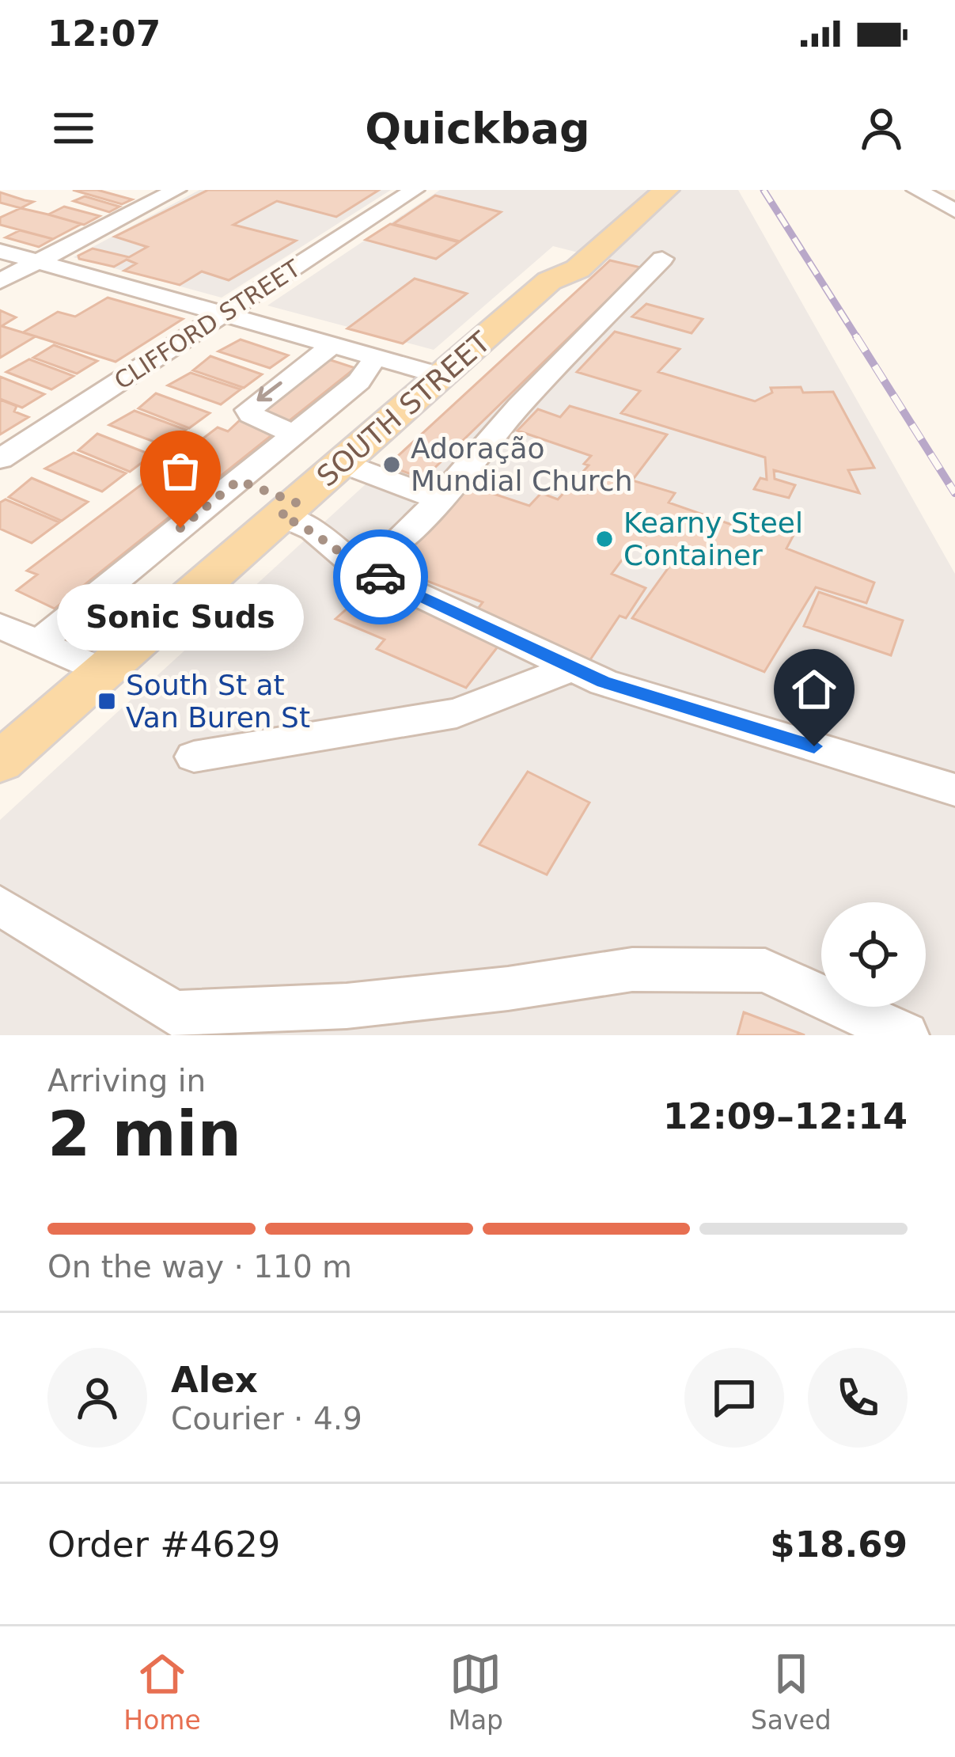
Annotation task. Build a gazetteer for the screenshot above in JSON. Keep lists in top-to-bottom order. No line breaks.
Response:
{"streets":{"main road":["SOUTH STREET"],"street":["CLIFFORD STREET"]},"places":{"other":["Adoração Mundial Church","Sonic Suds","Kearny Steel Container"],"transit":["South St at Van Buren St"]},"page":{"status":"12:07","header":"Quickbag","bubble":"Sonic Suds","heading":["2 min","Arriving in","12:09–12:14"],"panel":["Alex","Courier · 4.9","Order #4629","$18.69"],"bar":"On the way · 110 m","tabs":["Home","Map","Saved"]}}
